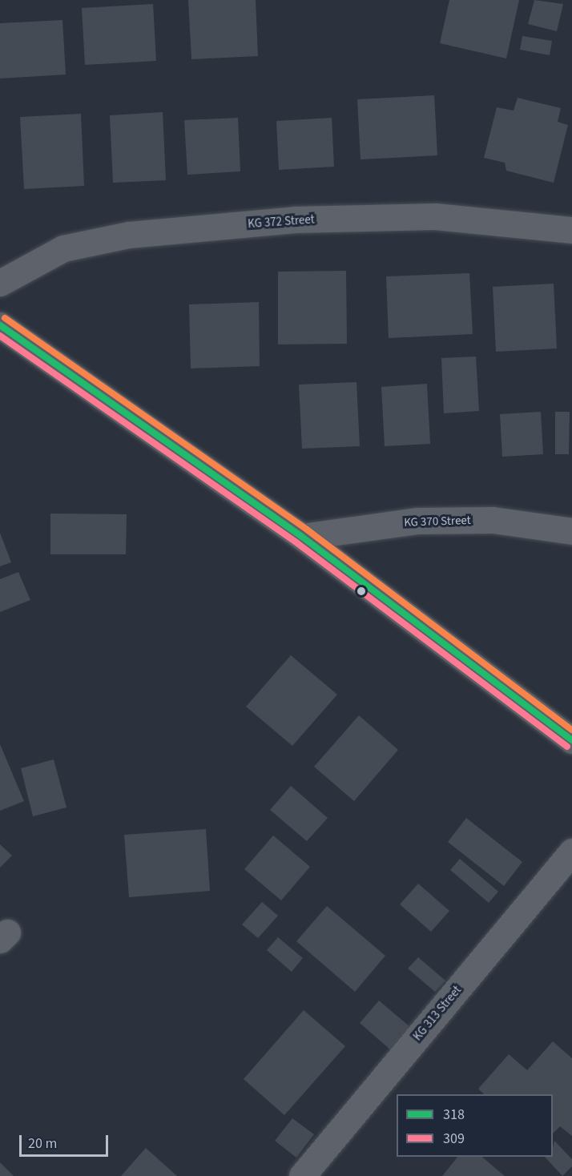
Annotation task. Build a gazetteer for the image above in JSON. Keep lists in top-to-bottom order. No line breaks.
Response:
{"streets":{"street":["KG 372 Street","KG 370 Street","KG 313 Street"]},"lines":["transit line 318","transit line 309"],"legend":["318","309"],"scale_bar":"20 m"}
